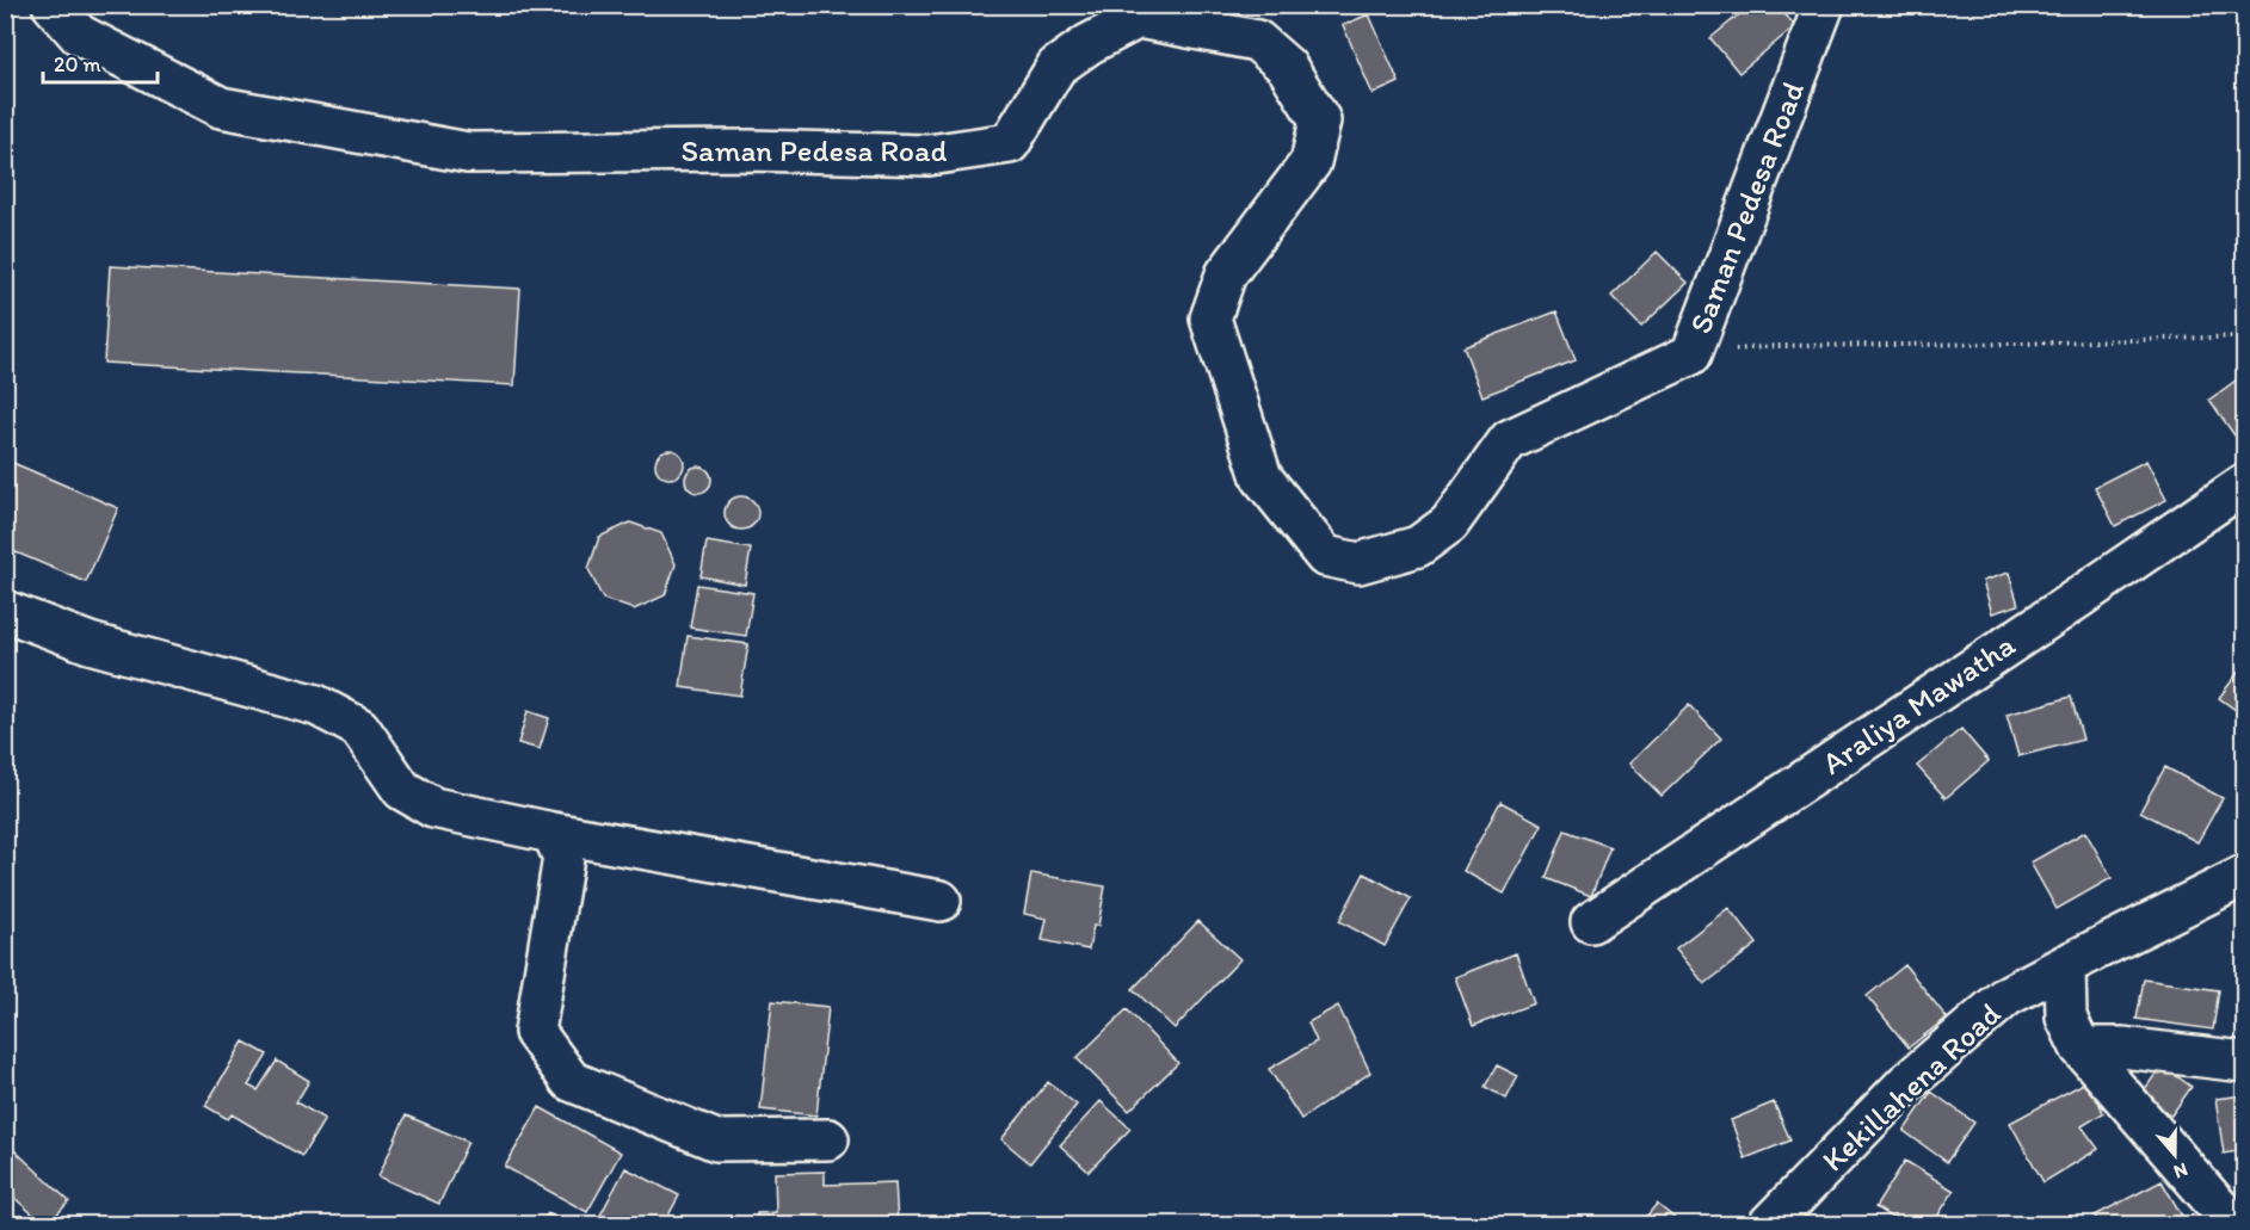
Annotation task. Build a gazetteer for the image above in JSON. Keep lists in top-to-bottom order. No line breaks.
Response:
{"streets":{"street":["Saman Pedesa Road","Araliya Mawatha","Kekillahena Road"]},"scale_bar":"20 m","north":"bottom"}
